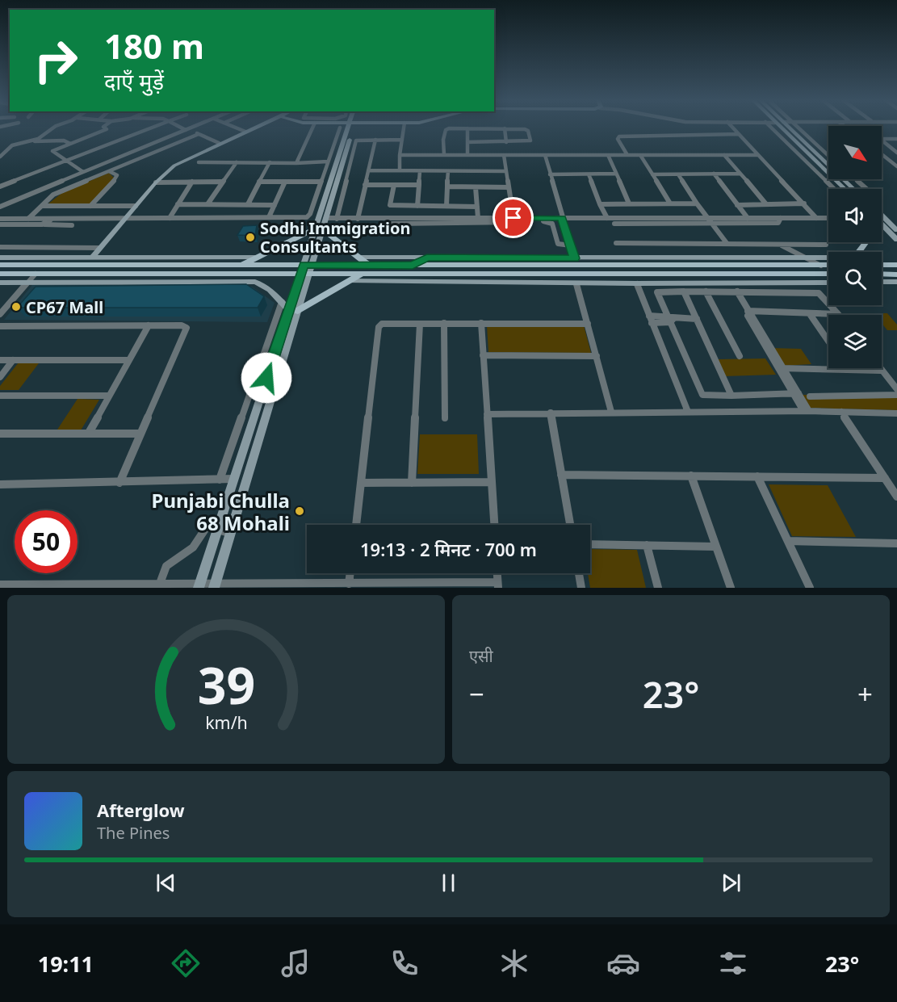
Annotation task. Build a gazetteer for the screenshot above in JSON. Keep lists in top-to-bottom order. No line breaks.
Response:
{"places":["Sodhi Immigration Consultants","CP67 Mall","Punjabi Chulla 68 Mohali"],"north":"bottom right","page":{"turn":["180 m","दाएँ मुड़ें"],"limit":"50","trip":"19:13 · 2 मिनट · 700 m","tile":"एसी","heat":["−","23°","+"],"song":["Afterglow","The Pines"],"tabs":["19:11","23°"],"gauge":["39","km/h"]}}
